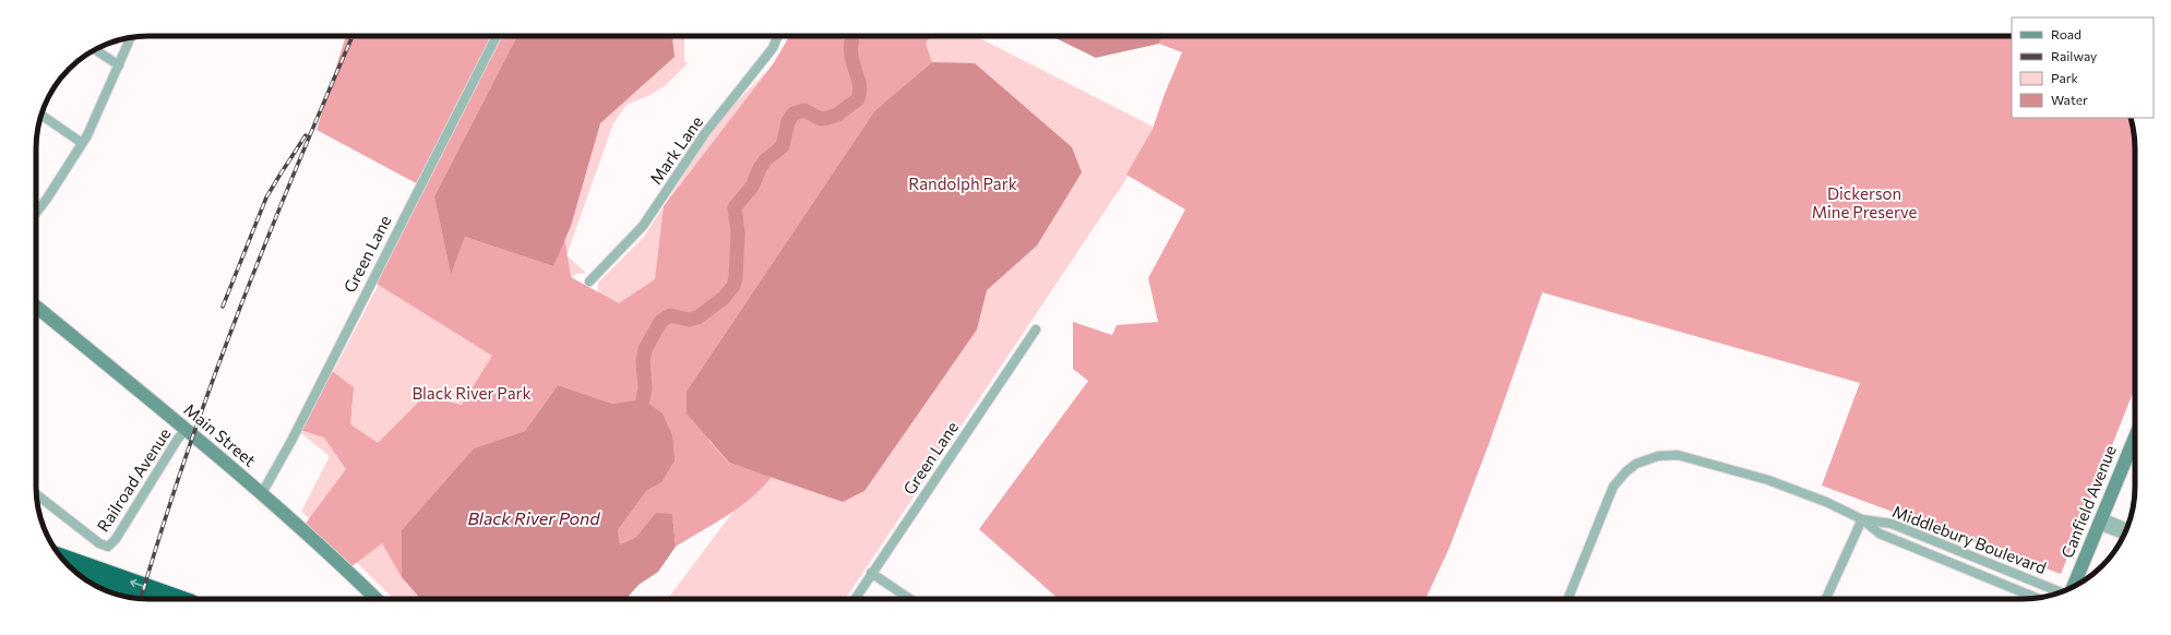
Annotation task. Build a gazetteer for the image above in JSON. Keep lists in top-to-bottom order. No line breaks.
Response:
{"streets":{"street":["Mark Lane","Green Lane","Main Street","Railroad Avenue","Canfield Avenue","Middlebury Boulevard"]},"crossings":[["Green Lane","Main Street"],["Main Street","Railroad Avenue"]],"water":["Black River Pond"],"parks":["Randolph Park","Dickerson Mine Preserve","Black River Park"],"legend":["Road","Railway","Park","Water"]}
